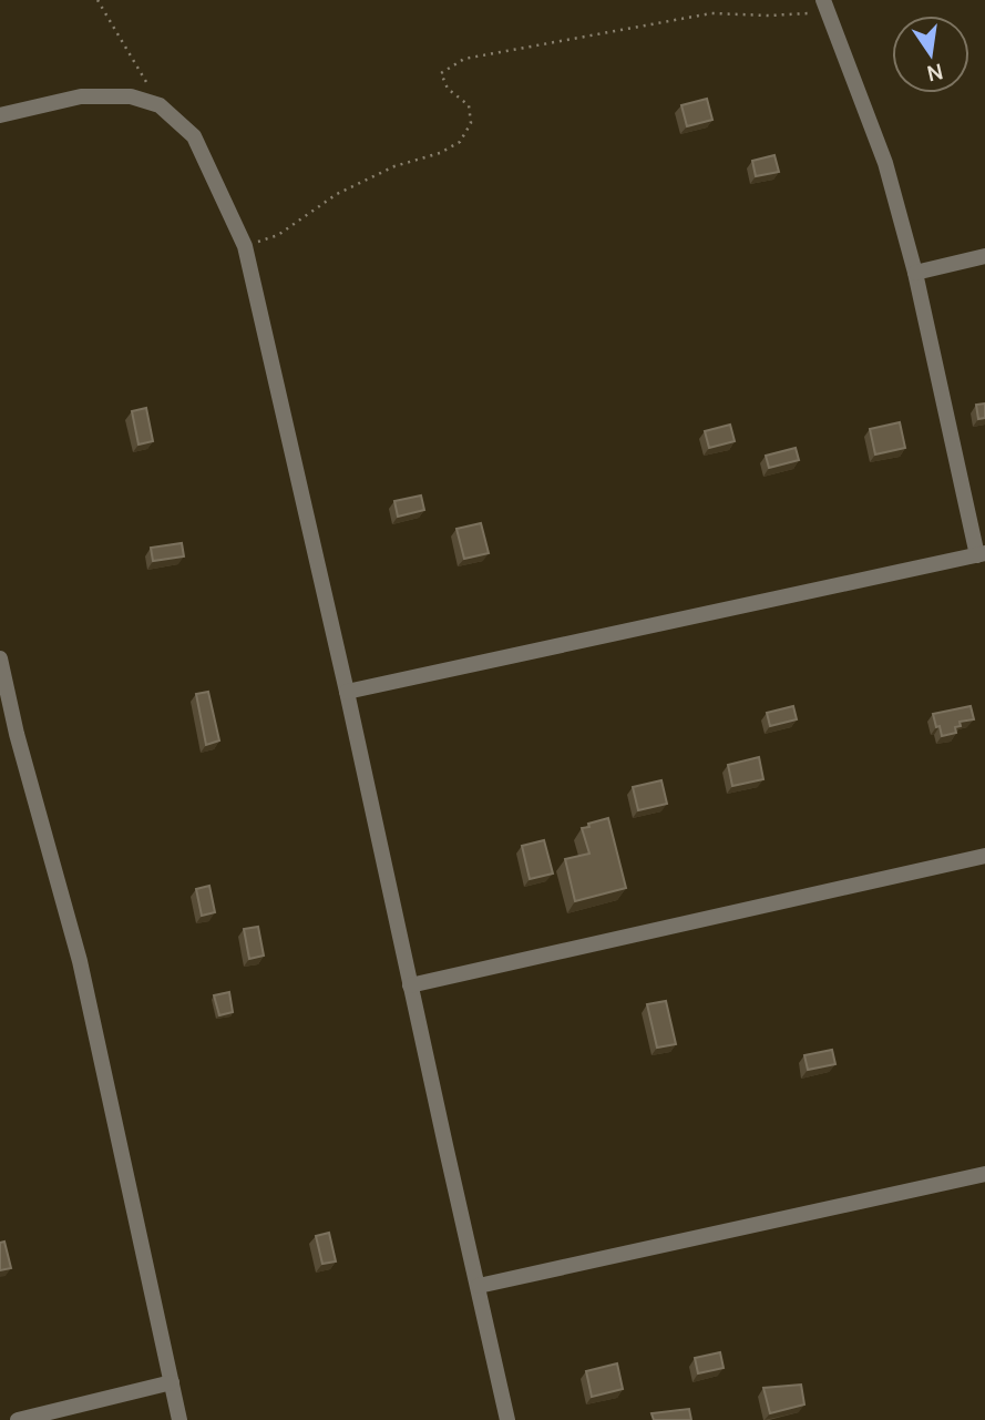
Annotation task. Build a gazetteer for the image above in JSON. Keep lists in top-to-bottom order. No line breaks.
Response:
{"north":"bottom"}
